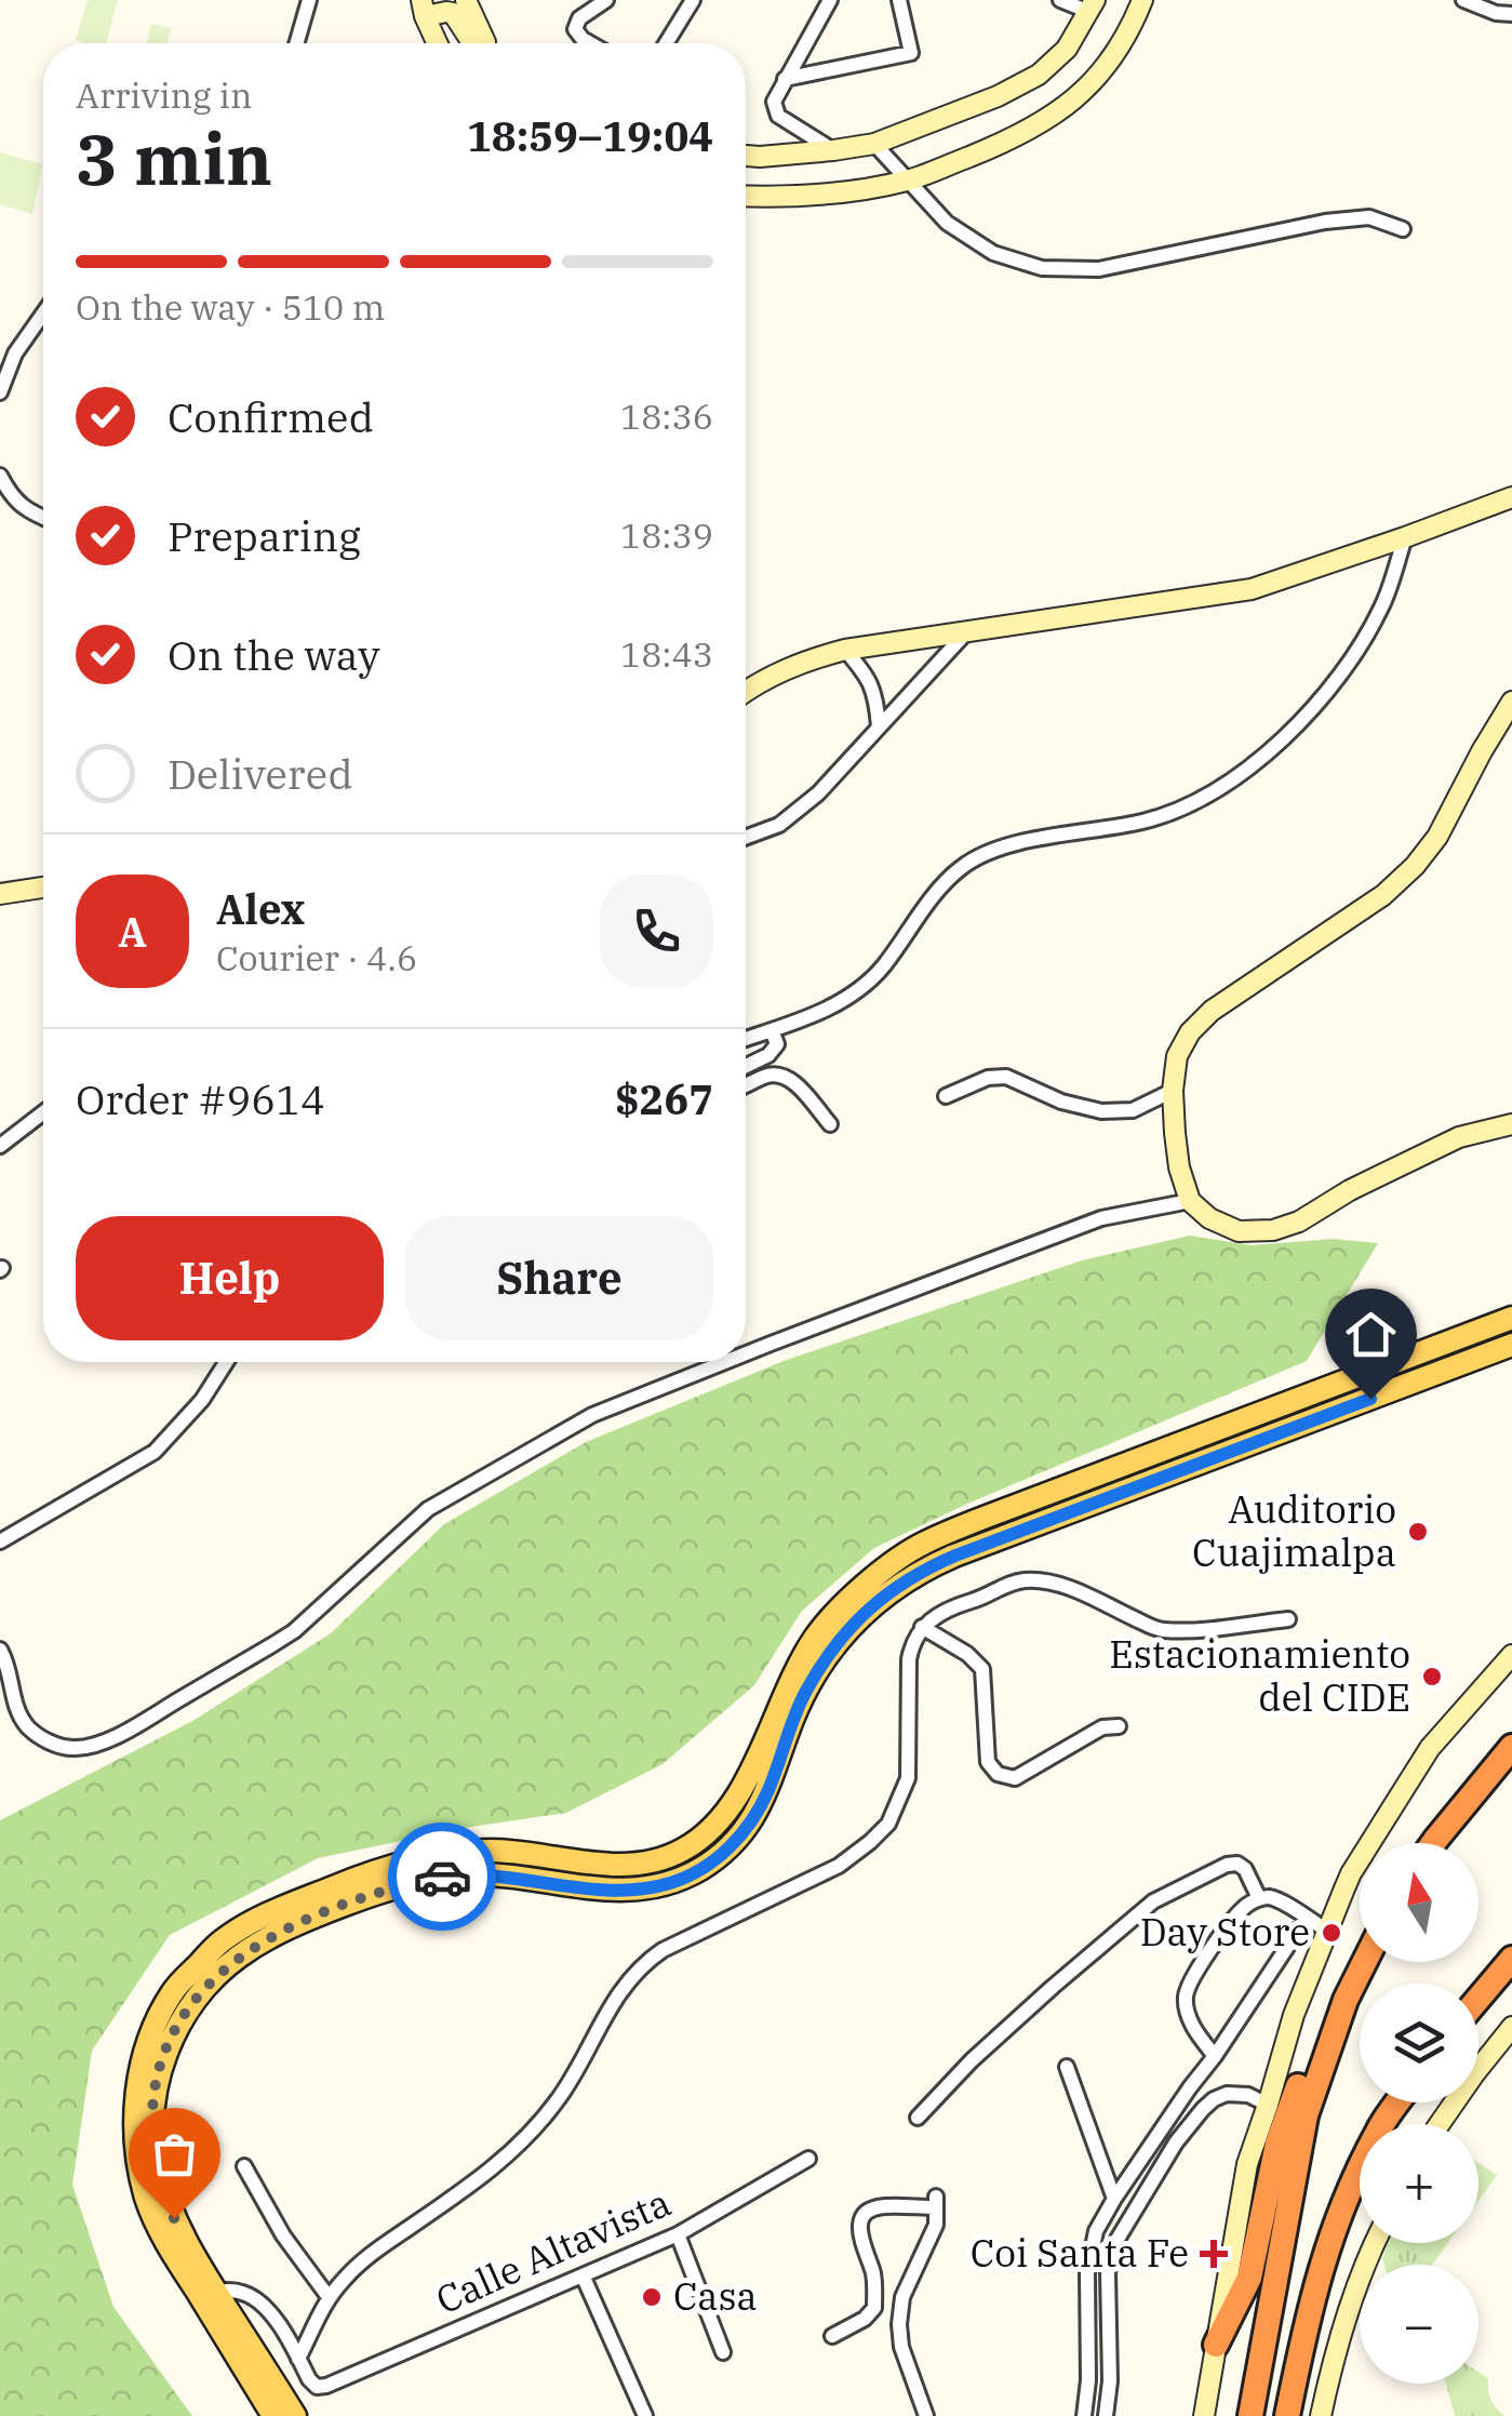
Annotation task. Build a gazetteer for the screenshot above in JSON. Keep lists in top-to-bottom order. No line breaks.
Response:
{"streets":{"street":["Calle Altavista"]},"places":{"other":["Auditorio Cuajimalpa","Estacionamiento del CIDE","Day Store","Casa"],"health":["Coi Santa Fe"]},"north":"top","page":{"heading":["3 min","Arriving in","18:59–19:04"],"panel":["Alex","Courier · 4.6","Order #9614","$267"],"bar":"On the way · 510 m","list":[["Confirmed","18:36"],["Preparing","18:39"],["On the way","18:43"],"Delivered"],"round":"A","buttons":["Help","Share"],"map_buttons":["+","−"]}}
